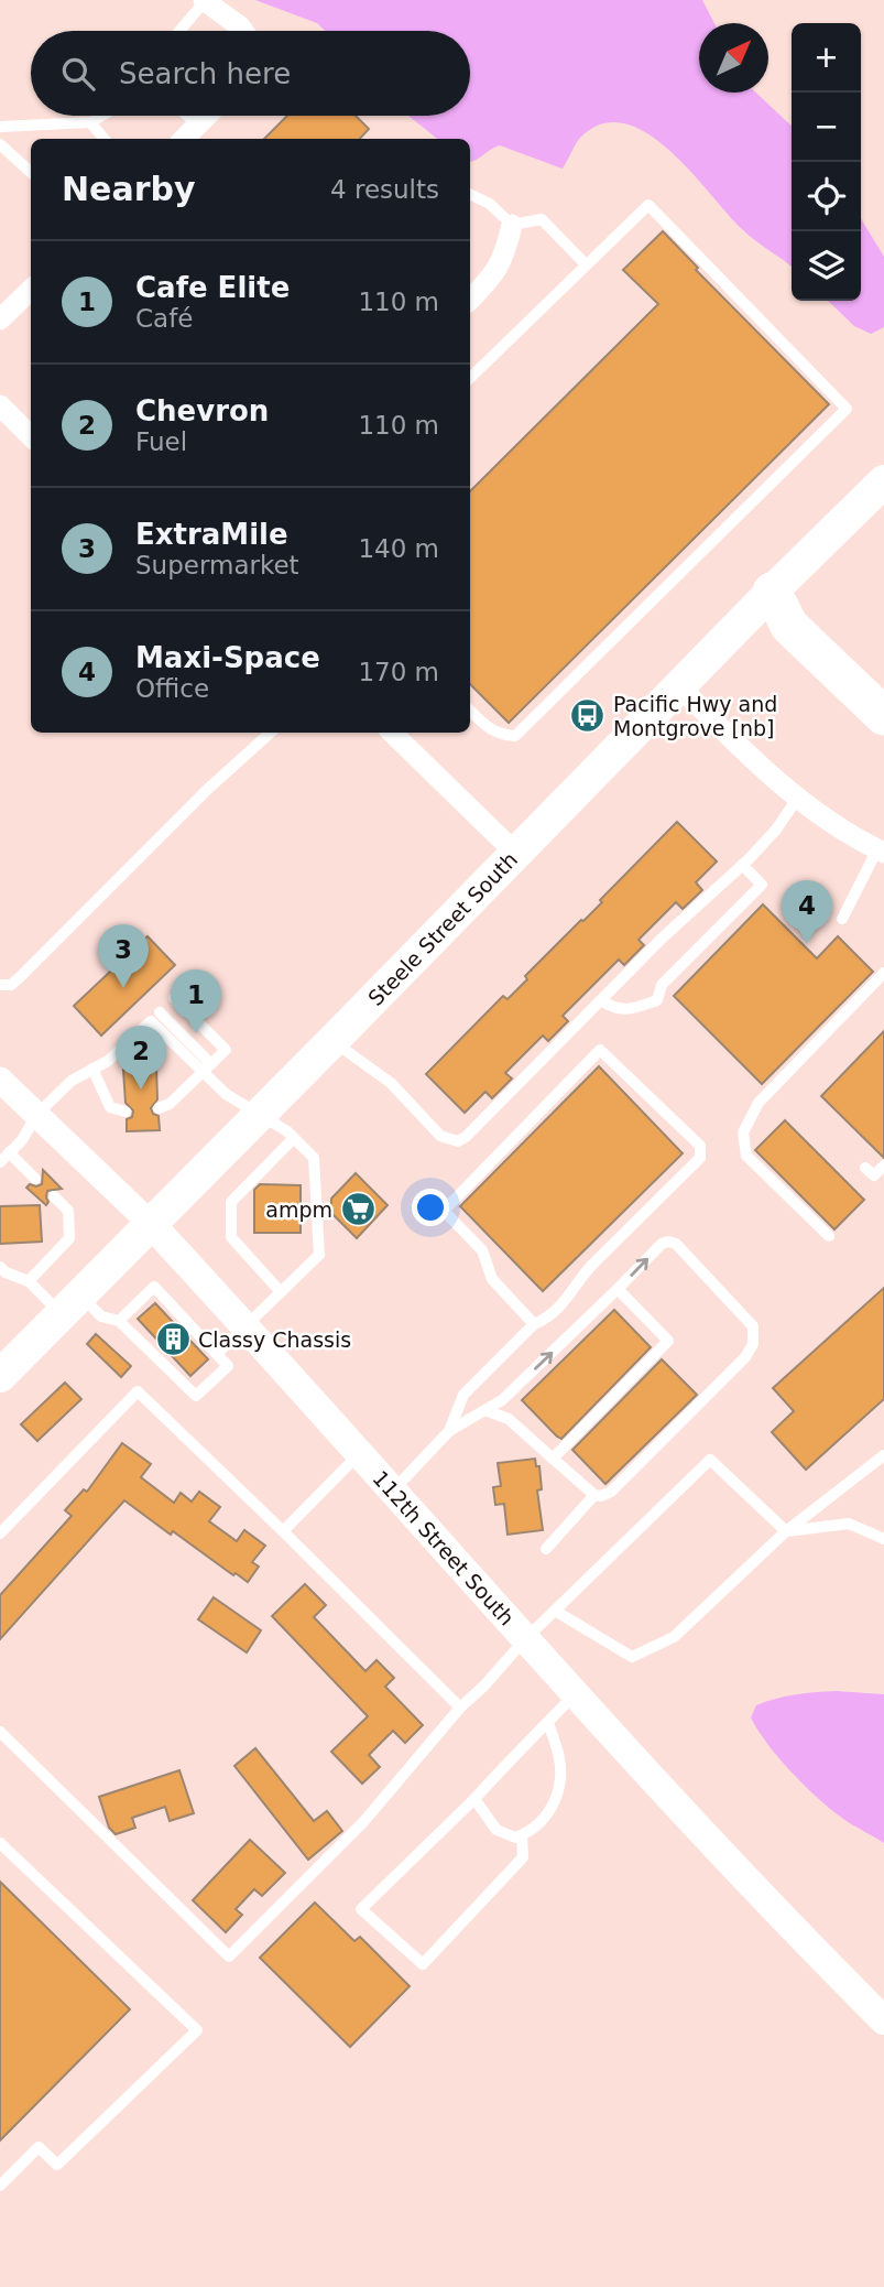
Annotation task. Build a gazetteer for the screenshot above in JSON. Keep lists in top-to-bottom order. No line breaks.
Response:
{"streets":{"main road":["Steele Street South","112th Street South"]},"crossings":[["Steele Street South","112th Street South"]],"places":{"bus stop":["Pacific Hwy and Montgrove [nb]"],"supermarket":["ampm"],"building":["Classy Chassis"]},"north":"top right","page":{"map_buttons":["+","−"],"search":"Search here","heading":["Nearby","4 results"],"list":[{"mark":"1","name":"Cafe Elite","note":"Café","value":"110 m"},{"mark":"2","name":"Chevron","note":"Fuel","value":"110 m"},{"mark":"3","name":"ExtraMile","note":"Supermarket","value":"140 m"},{"mark":"4","name":"Maxi-Space","note":"Office","value":"170 m"}],"pins":["4","3","1","2"]}}
